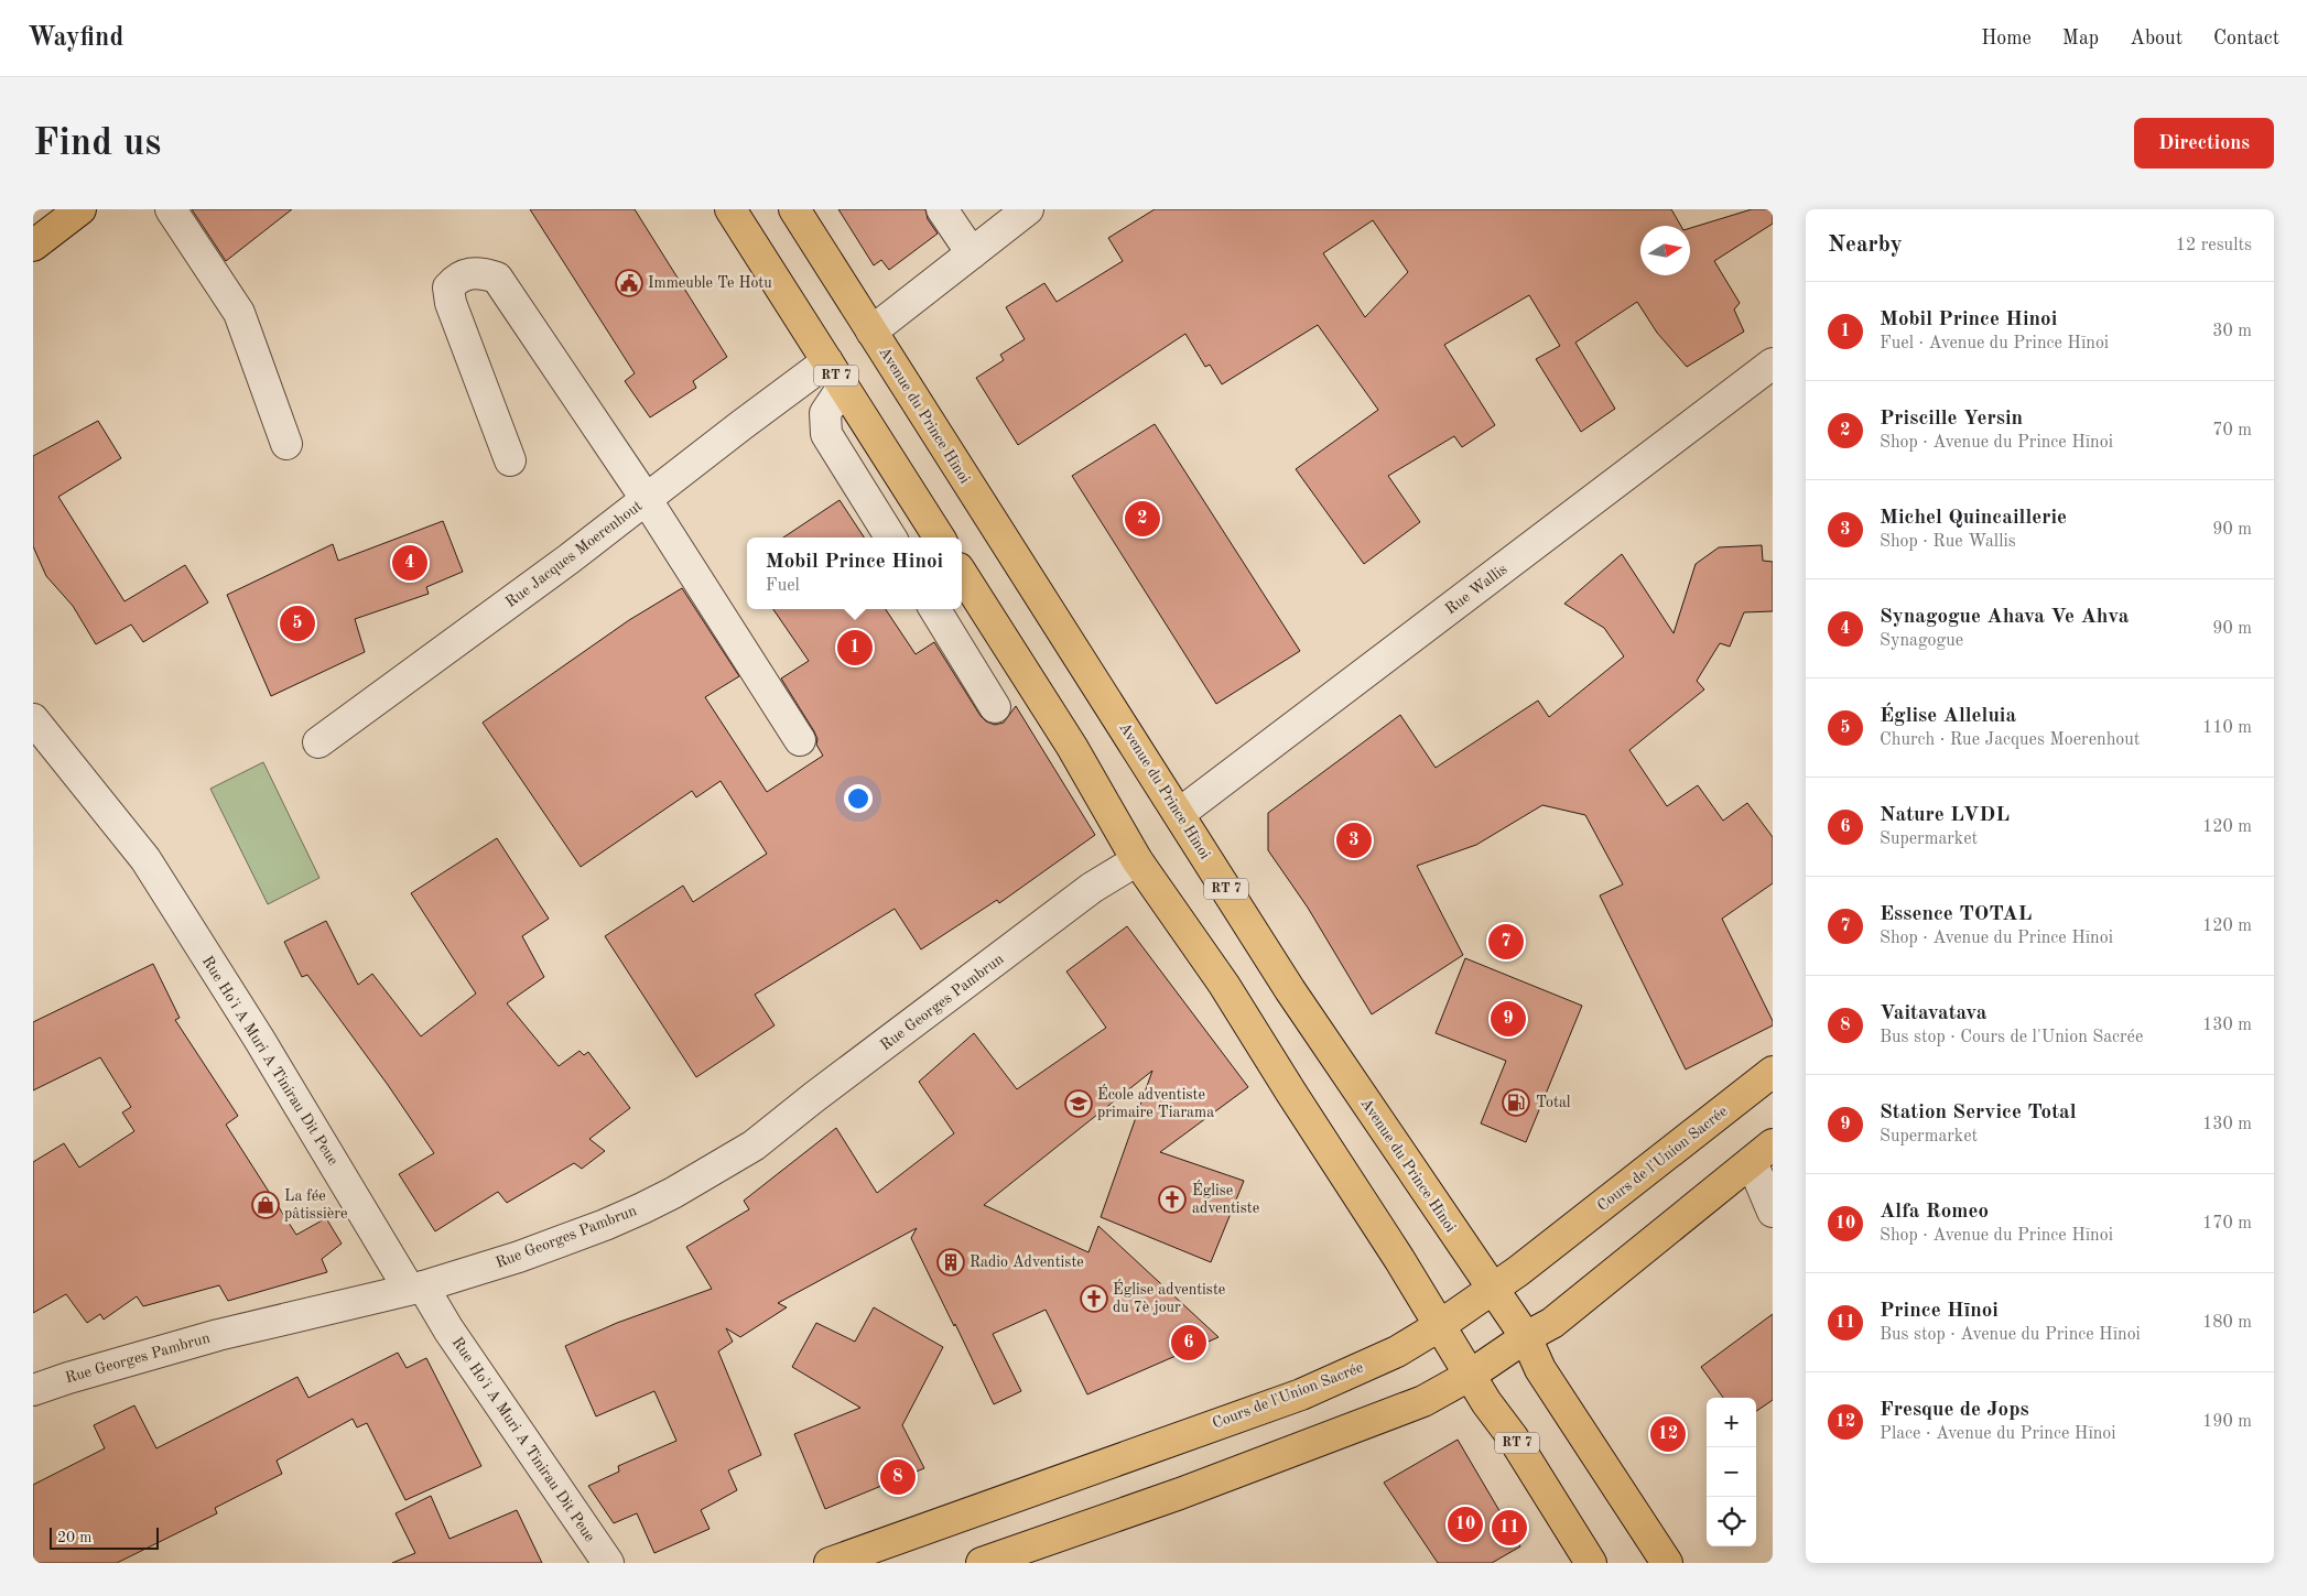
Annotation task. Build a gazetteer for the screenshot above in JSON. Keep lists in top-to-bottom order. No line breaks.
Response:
{"streets":{"main road":["RT 7","Avenue du Prince Hīnoi","Cours de l'Union Sacrée"],"street":["Rue Jacques Moerenhout","Rue Wallis","Rue Georges Pambrun","Rue Ho'i A Muri A Tinirau Dit Peue"]},"crossings":[["RT 7","Rue Jacques Moerenhout"],["RT 7","Rue Georges Pambrun"],["RT 7","Cours de l'Union Sacrée"],["Avenue du Prince Hīnoi","Rue Wallis"],["Avenue du Prince Hīnoi","Cours de l'Union Sacrée"],["Rue Georges Pambrun","Rue Ho'i A Muri A Tinirau Dit Peue"]],"places":{"public building":["Immeuble Te Hotu"],"fuel station":["Total"],"school or university":["École adventiste primaire Tiarama"],"church":["Église adventiste","Église adventiste du 7è jour"],"shop":["La fée pâtissière"],"building":["Radio Adventiste"]},"scale_bar":"20 m","north":"right","page":{"header":"Wayfind","nav":["Home","Map","About","Contact"],"buttons":"Directions","title":"Find us","heading":["Nearby","12 results"],"list":[{"mark":"1","name":"Mobil Prince Hinoi","note":"Fuel · Avenue du Prince Hīnoi","value":"30 m"},{"mark":"2","name":"Priscille Yersin","note":"Shop · Avenue du Prince Hīnoi","value":"70 m"},{"mark":"3","name":"Michel Quincaillerie","note":"Shop · Rue Wallis","value":"90 m"},{"mark":"4","name":"Synagogue Ahava Ve Ahva","note":"Synagogue","value":"90 m"},{"mark":"5","name":"Église Alleluia","note":"Church · Rue Jacques Moerenhout","value":"110 m"},{"mark":"6","name":"Nature LVDL","note":"Supermarket","value":"120 m"},{"mark":"7","name":"Essence TOTAL","note":"Shop · Avenue du Prince Hīnoi","value":"120 m"},{"mark":"8","name":"Vaitavatava","note":"Bus stop · Cours de l'Union Sacrée","value":"130 m"},{"mark":"9","name":"Station Service Total","note":"Supermarket","value":"130 m"},{"mark":"10","name":"Alfa Romeo","note":"Shop · Avenue du Prince Hīnoi","value":"170 m"},{"mark":"11","name":"Prince Hīnoi","note":"Bus stop · Avenue du Prince Hīnoi","value":"180 m"},{"mark":"12","name":"Fresque de Jops","note":"Place · Avenue du Prince Hīnoi","value":"190 m"}],"pins":["2","4","5","1","3","7","9","6","12","8","10","11"],"popup":["Mobil Prince Hinoi","Fuel"],"map_buttons":["+","−"],"scale":"20 m"}}
